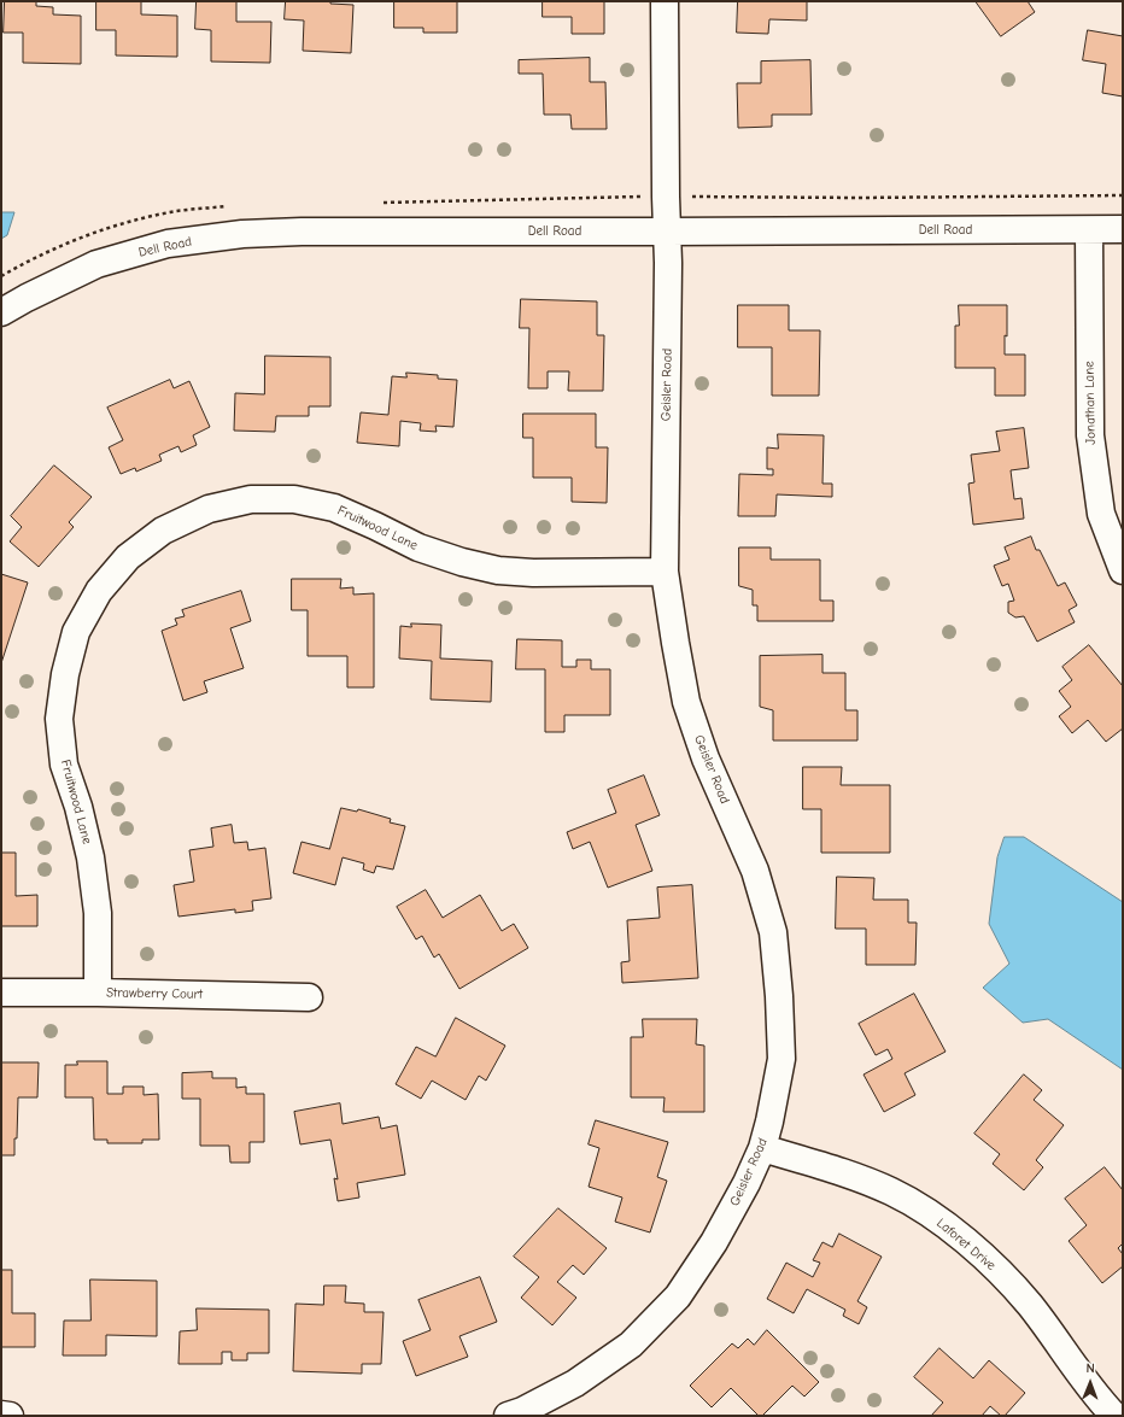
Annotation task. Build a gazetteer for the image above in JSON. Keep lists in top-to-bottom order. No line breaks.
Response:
{"streets":{"street":["Dell Road","Geisler Road","Jonathan Lane","Fruitwood Lane","Strawberry Court","Laforet Drive"]},"crossings":[["Dell Road","Geisler Road"],["Dell Road","Jonathan Lane"],["Geisler Road","Fruitwood Lane"],["Geisler Road","Laforet Drive"],["Fruitwood Lane","Strawberry Court"]],"north":"top"}
